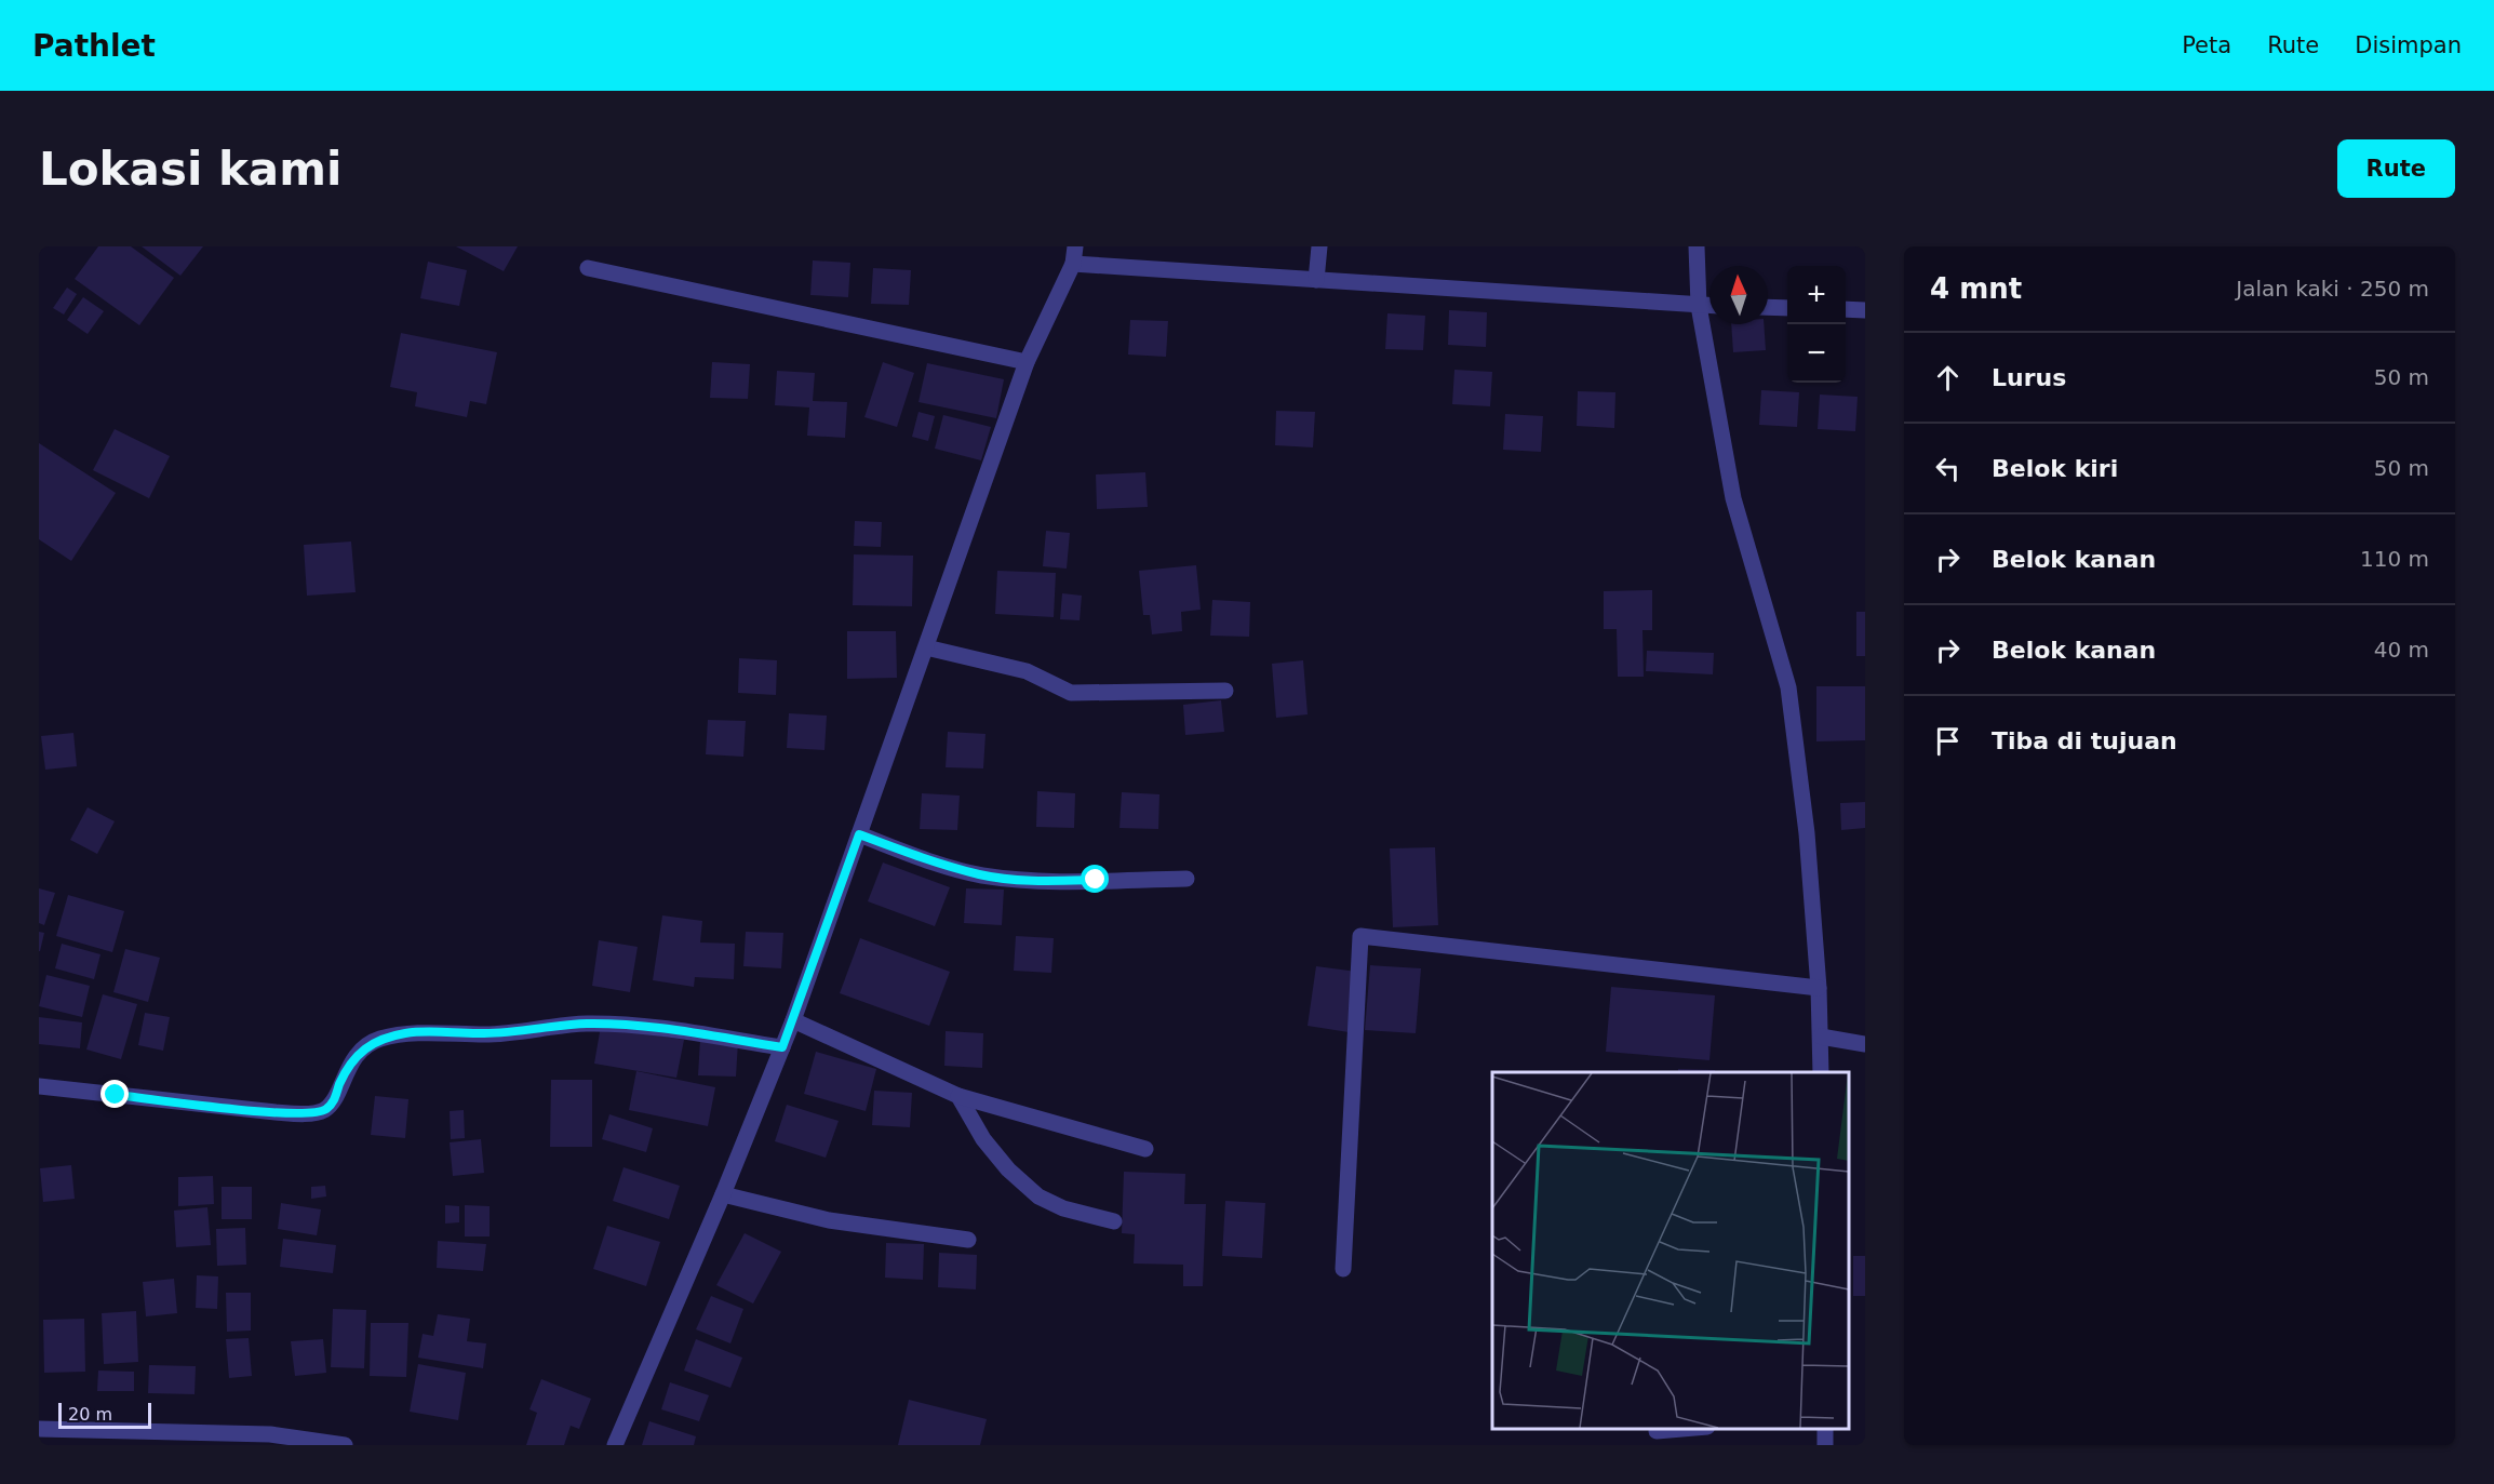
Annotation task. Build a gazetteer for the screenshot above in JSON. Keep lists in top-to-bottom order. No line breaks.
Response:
{"scale_bar":"20 m","north":"top","page":{"header":"Pathlet","nav":["Peta","Rute","Disimpan"],"buttons":"Rute","title":"Lokasi kami","heading":["4 mnt","Jalan kaki · 250 m"],"map_buttons":["+","−"],"list":[["Lurus","50 m"],["Belok kiri","50 m"],["Belok kanan","110 m"],["Belok kanan","40 m"],"Tiba di tujuan"],"scale":"20 m"}}
